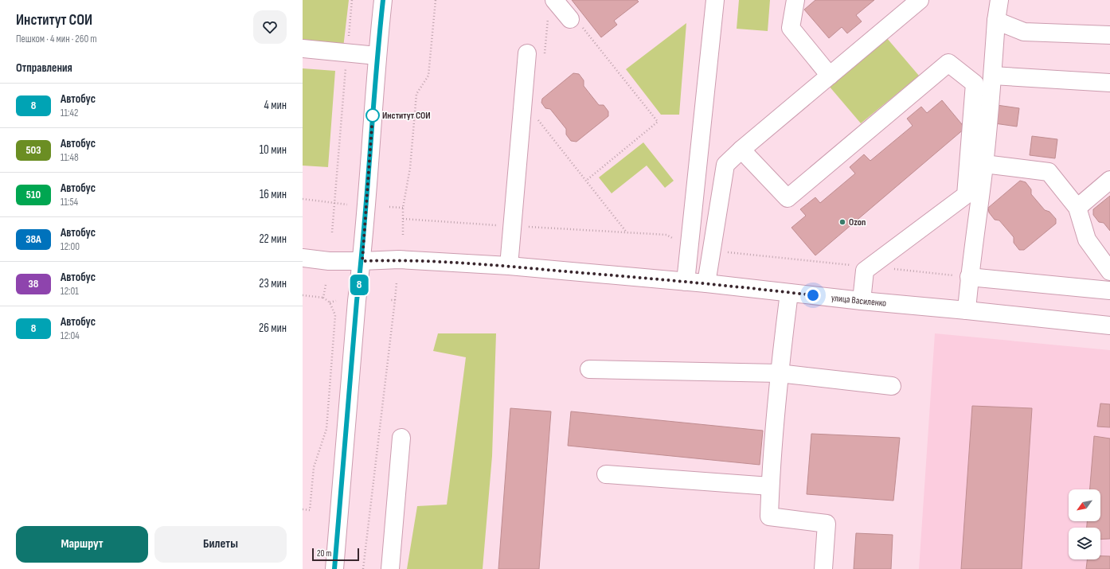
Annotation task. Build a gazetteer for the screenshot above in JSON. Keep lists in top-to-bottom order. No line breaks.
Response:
{"streets":{"street":["улица Василенко"]},"places":["Институт СОИ","Ozon"],"lines":["bus line 8"],"scale_bar":"20 m","north":"bottom left","page":{"heading":[["Институт СОИ","Пешком · 4 мин · 260 m"],"Отправления"],"on_map":"8","list":[{"mark":"8","name":"Автобус","note":"11:42","value":"4 мин"},{"mark":"503","name":"Автобус","note":"11:48","value":"10 мин"},{"mark":"510","name":"Автобус","note":"11:54","value":"16 мин"},{"mark":"38А","name":"Автобус","note":"12:00","value":"22 мин"},{"mark":"38","name":"Автобус","note":"12:01","value":"23 мин"},{"mark":"8","name":"Автобус","note":"12:04","value":"26 мин"}],"buttons":["Маршрут","Билеты"],"scale":"20 m"}}
